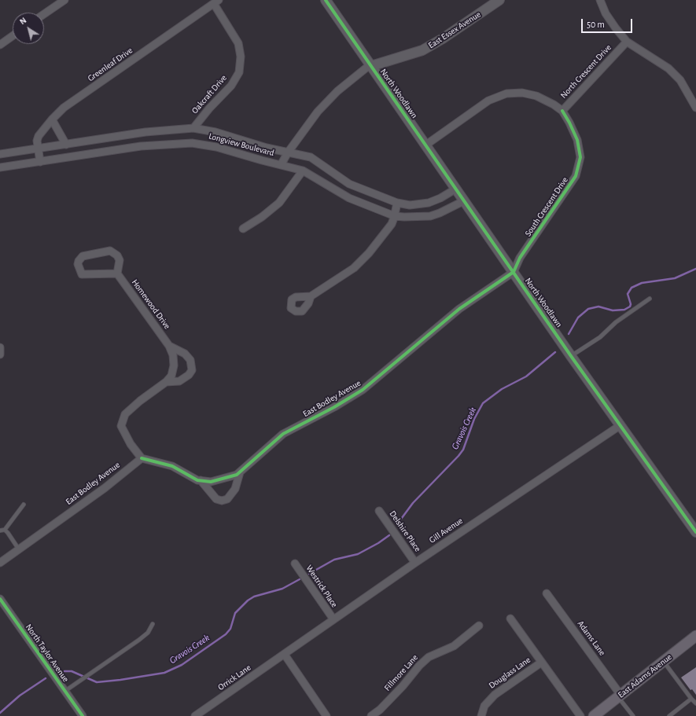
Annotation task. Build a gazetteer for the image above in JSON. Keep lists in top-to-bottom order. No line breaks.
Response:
{"streets":{"main road":["East Adams Avenue"],"street":["East Essex Avenue","Greenleaf Drive","North Crescent Drive","North Woodlawn","Oakcraft Drive","Longview Boulevard","South Crescent Drive","Homewood Drive","East Bodley Avenue","Gill Avenue","Delshire Place","Westrick Place","Adams Lane","North Taylor Avenue","Fillmore Lane","Douglass Lane","Orrick Lane"]},"crossings":[["East Essex Avenue","North Woodlawn"],["East Essex Avenue","Longview Boulevard"],["Greenleaf Drive","Oakcraft Drive"],["Greenleaf Drive","Longview Boulevard"],["North Crescent Drive","North Woodlawn"],["North Crescent Drive","South Crescent Drive"],["North Woodlawn","Longview Boulevard"],["North Woodlawn","South Crescent Drive"],["North Woodlawn","East Bodley Avenue"],["North Woodlawn","Gill Avenue"],["Oakcraft Drive","Longview Boulevard"],["South Crescent Drive","East Bodley Avenue"],["Homewood Drive","East Bodley Avenue"],["Gill Avenue","Delshire Place"],["Gill Avenue","Westrick Place"],["Gill Avenue","Orrick Lane"],["Adams Lane","East Adams Avenue"]],"water":["Gravois Creek"],"scale_bar":"50 m","north":"top left"}
